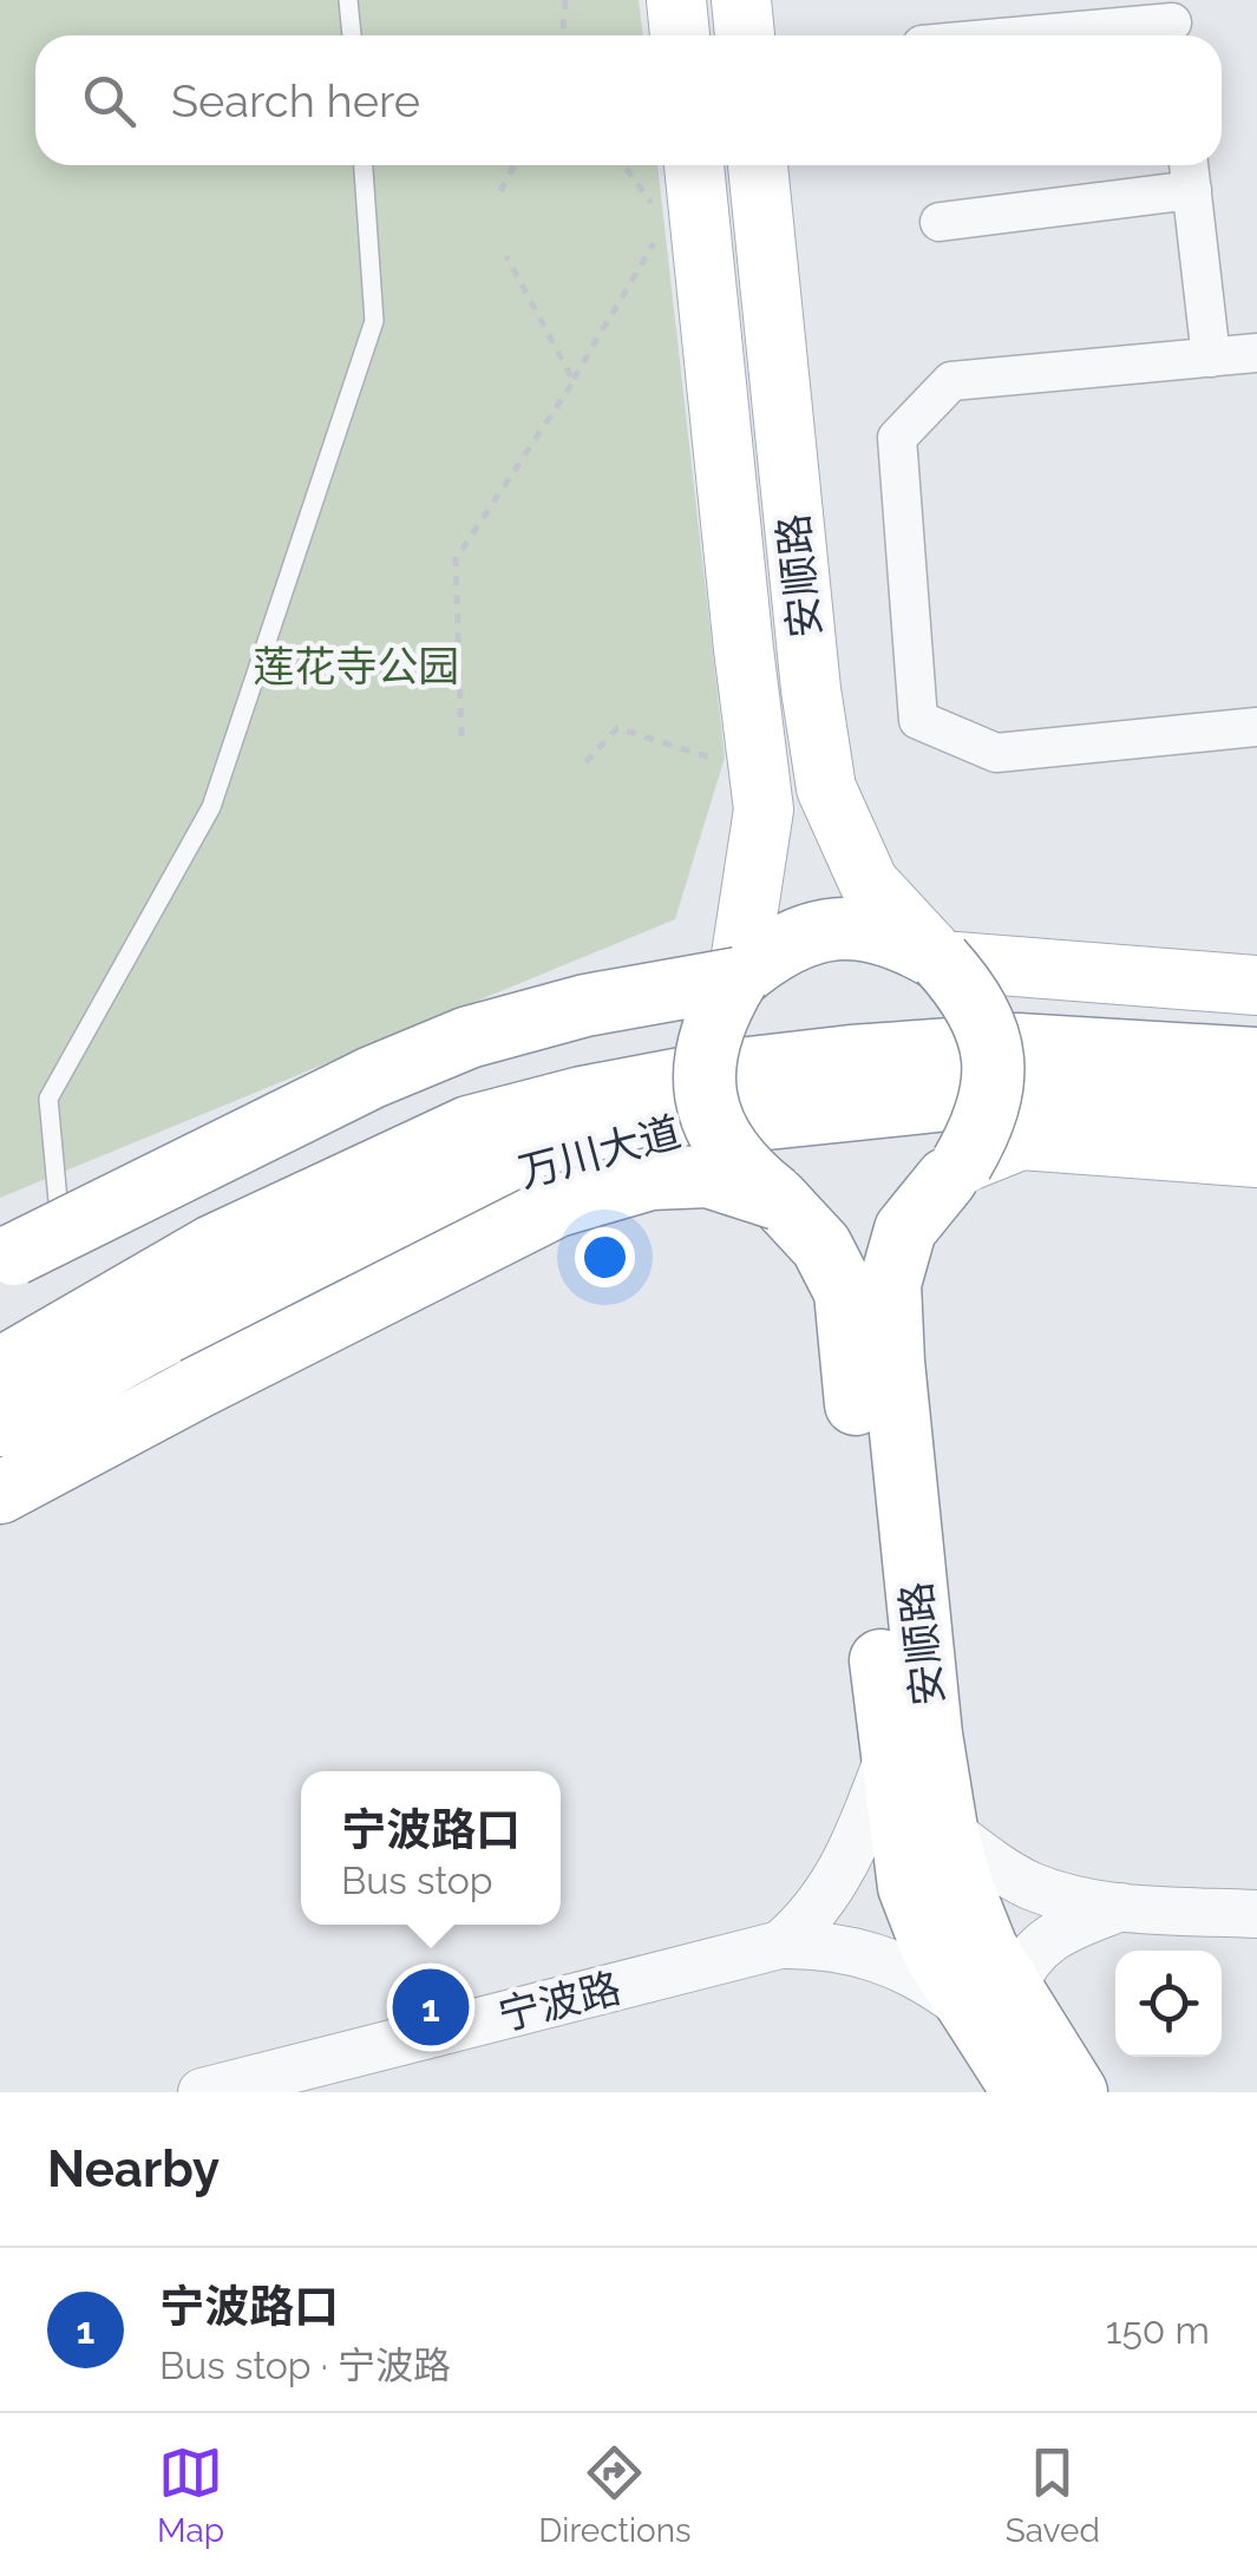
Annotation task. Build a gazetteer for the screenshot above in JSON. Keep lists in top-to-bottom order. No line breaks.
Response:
{"streets":{"highway":["安顺路","万川大道"],"street":["宁波路"]},"parks":["莲花寺公园"],"page":{"search":"Search here","popup":["宁波路口","Bus stop"],"pins":"1","heading":"Nearby","list":[{"mark":"1","name":"宁波路口","note":"Bus stop · 宁波路","value":"150 m"}],"nav":["Map","Directions","Saved"]}}
